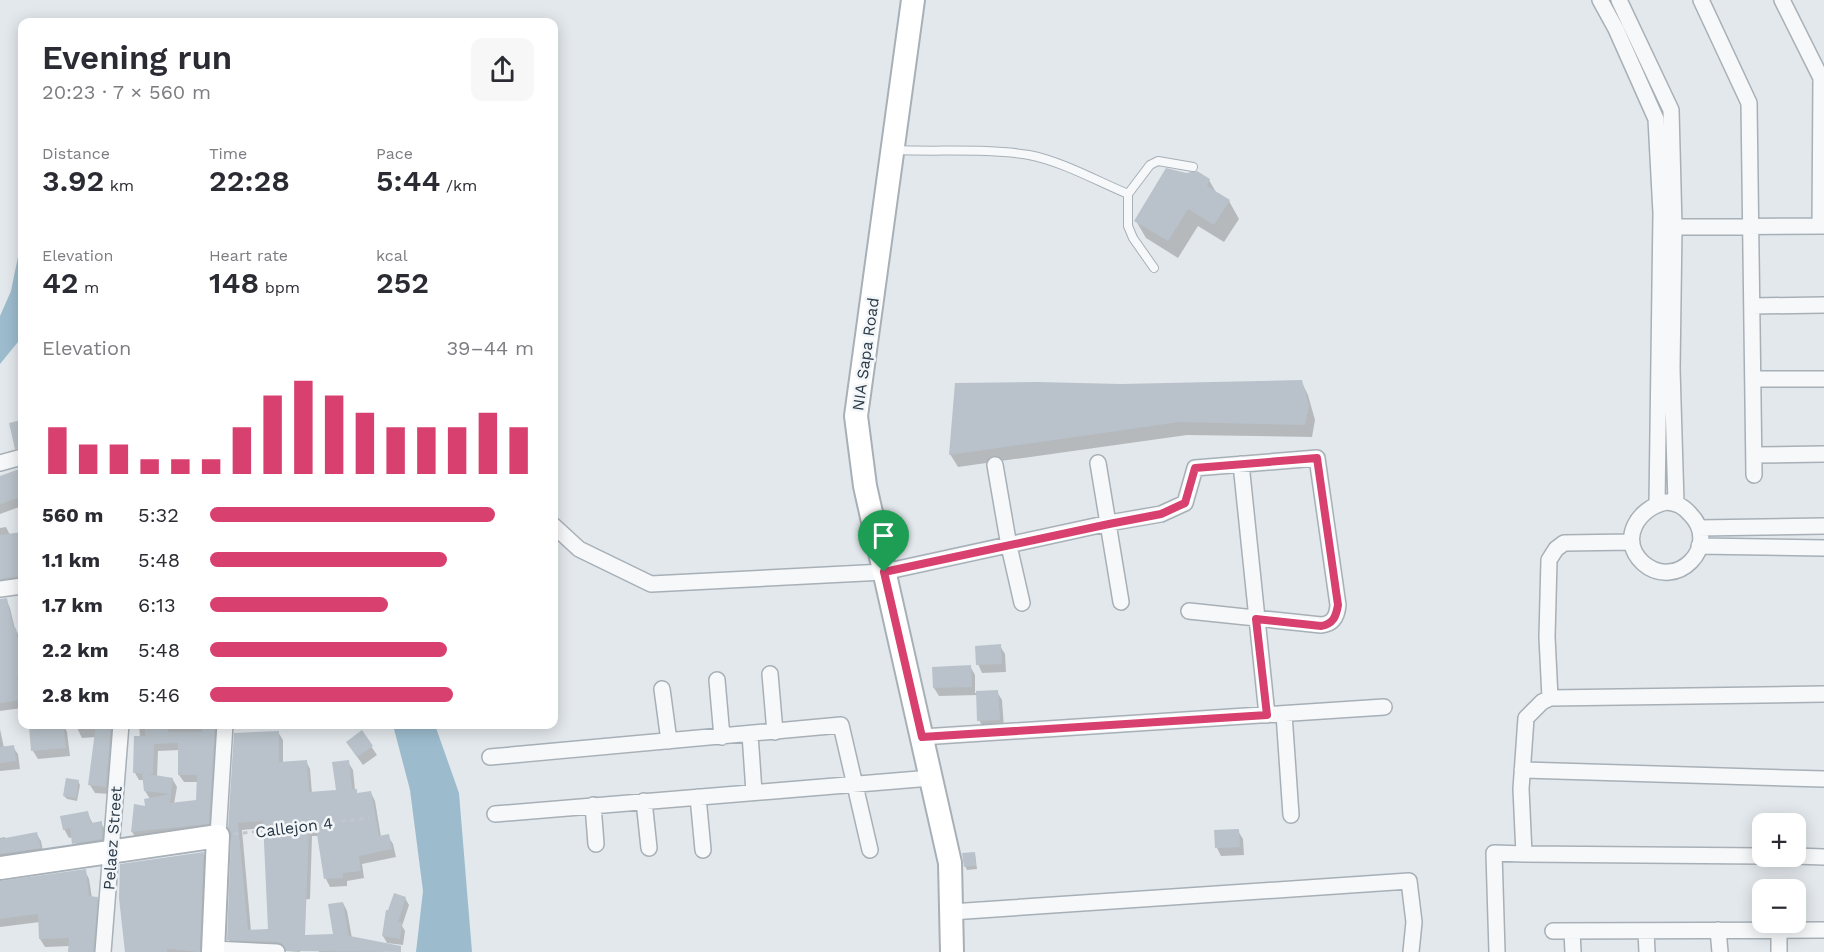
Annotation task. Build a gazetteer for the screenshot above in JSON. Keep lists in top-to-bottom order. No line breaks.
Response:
{"streets":{"street":["NIA Sapa Road","Pelaez Street"],"path":["Callejon 4"]},"page":{"heading":["Evening run","20:23 · 7 × 560 m"],"stats":[["Distance","3.92 km"],["Time","22:28"],["Pace","5:44 /km"],["Elevation","42 m"],["Heart rate","148 bpm"],["kcal","252"]],"chart":["Elevation","39–44 m"],"list":[{"name":"560 m","note":"5:32"},{"name":"1.1 km","note":"5:48"},{"name":"1.7 km","note":"6:13"},{"name":"2.2 km","note":"5:48"},{"name":"2.8 km","note":"5:46"}],"map_buttons":["+","−"]}}
